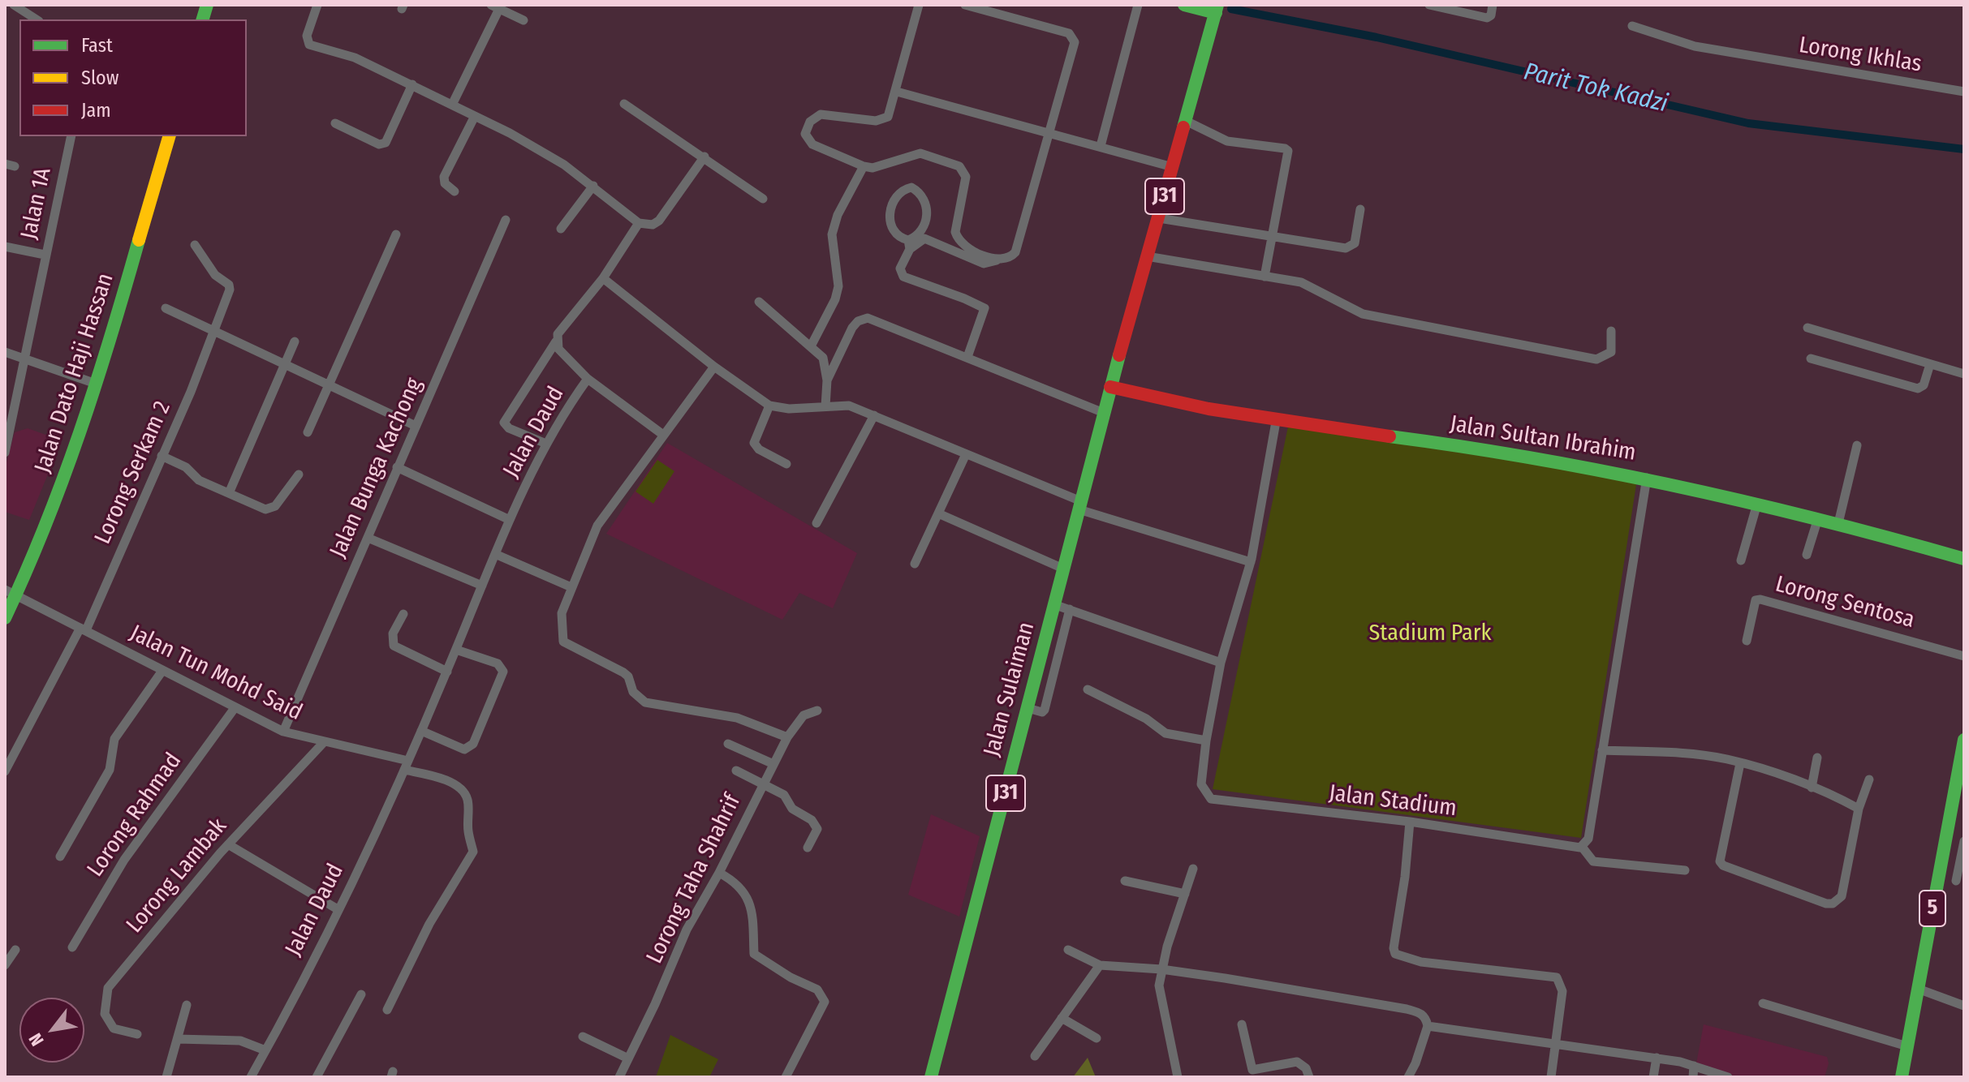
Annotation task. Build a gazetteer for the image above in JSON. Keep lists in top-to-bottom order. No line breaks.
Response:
{"streets":{"main road":["J31","Jalan Dato Haji Hassan","Jalan Sultan Ibrahim","Jalan Sulaiman","5"],"street":["Lorong Ikhlas","Jalan 1A","Jalan Daud","Jalan Bunga Kachong","Lorong Serkam 2","Lorong Sentosa","Jalan Tun Mohd Said","Jalan Stadium","Lorong Rahmad","Lorong Lambak","Lorong Taha Shahrif"]},"crossings":[["J31","Jalan Sultan Ibrahim"],["J31","Jalan Sulaiman"],["Jalan Dato Haji Hassan","Jalan Tun Mohd Said"],["Jalan Daud","Jalan Tun Mohd Said"],["Jalan Sultan Ibrahim","Jalan Sulaiman"],["Jalan Sultan Ibrahim","Jalan Stadium"],["Jalan Bunga Kachong","Jalan Tun Mohd Said"],["Lorong Serkam 2","Jalan Tun Mohd Said"],["Jalan Tun Mohd Said","Lorong Rahmad"],["Jalan Tun Mohd Said","Lorong Lambak"]],"water":["Parit Tok Kadzi"],"parks":["Stadium Park"],"legend":["Fast","Slow","Jam"],"north":"bottom left"}
